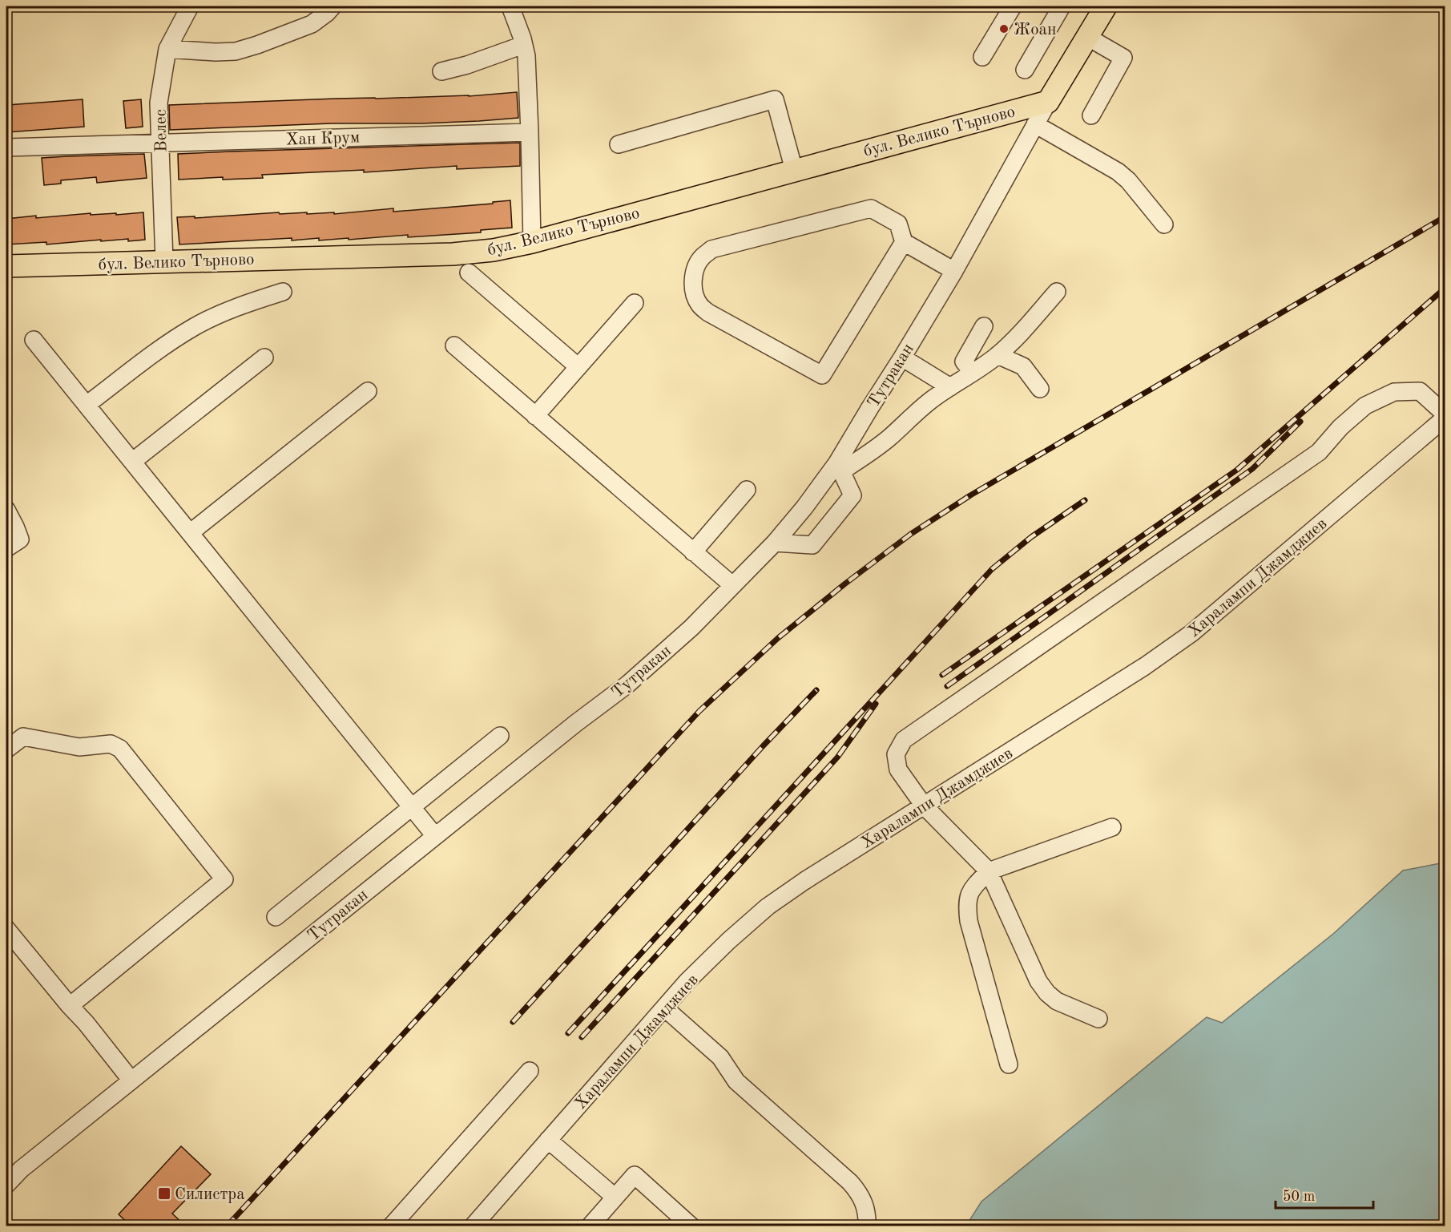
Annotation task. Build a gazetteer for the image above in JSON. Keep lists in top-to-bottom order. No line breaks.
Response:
{"streets":{"main road":["бул. Велико Търново","Тутракан"],"street":["Велес","Хан Крум","Харалампи Джамджиев"]},"crossings":[["Велес","бул. Велико Търново"],["Велес","Хан Крум"],["бул. Велико Търново","Тутракан"]],"places":{"other":["Жоан"],"transit":["Силистра"]},"scale_bar":"50 m"}
